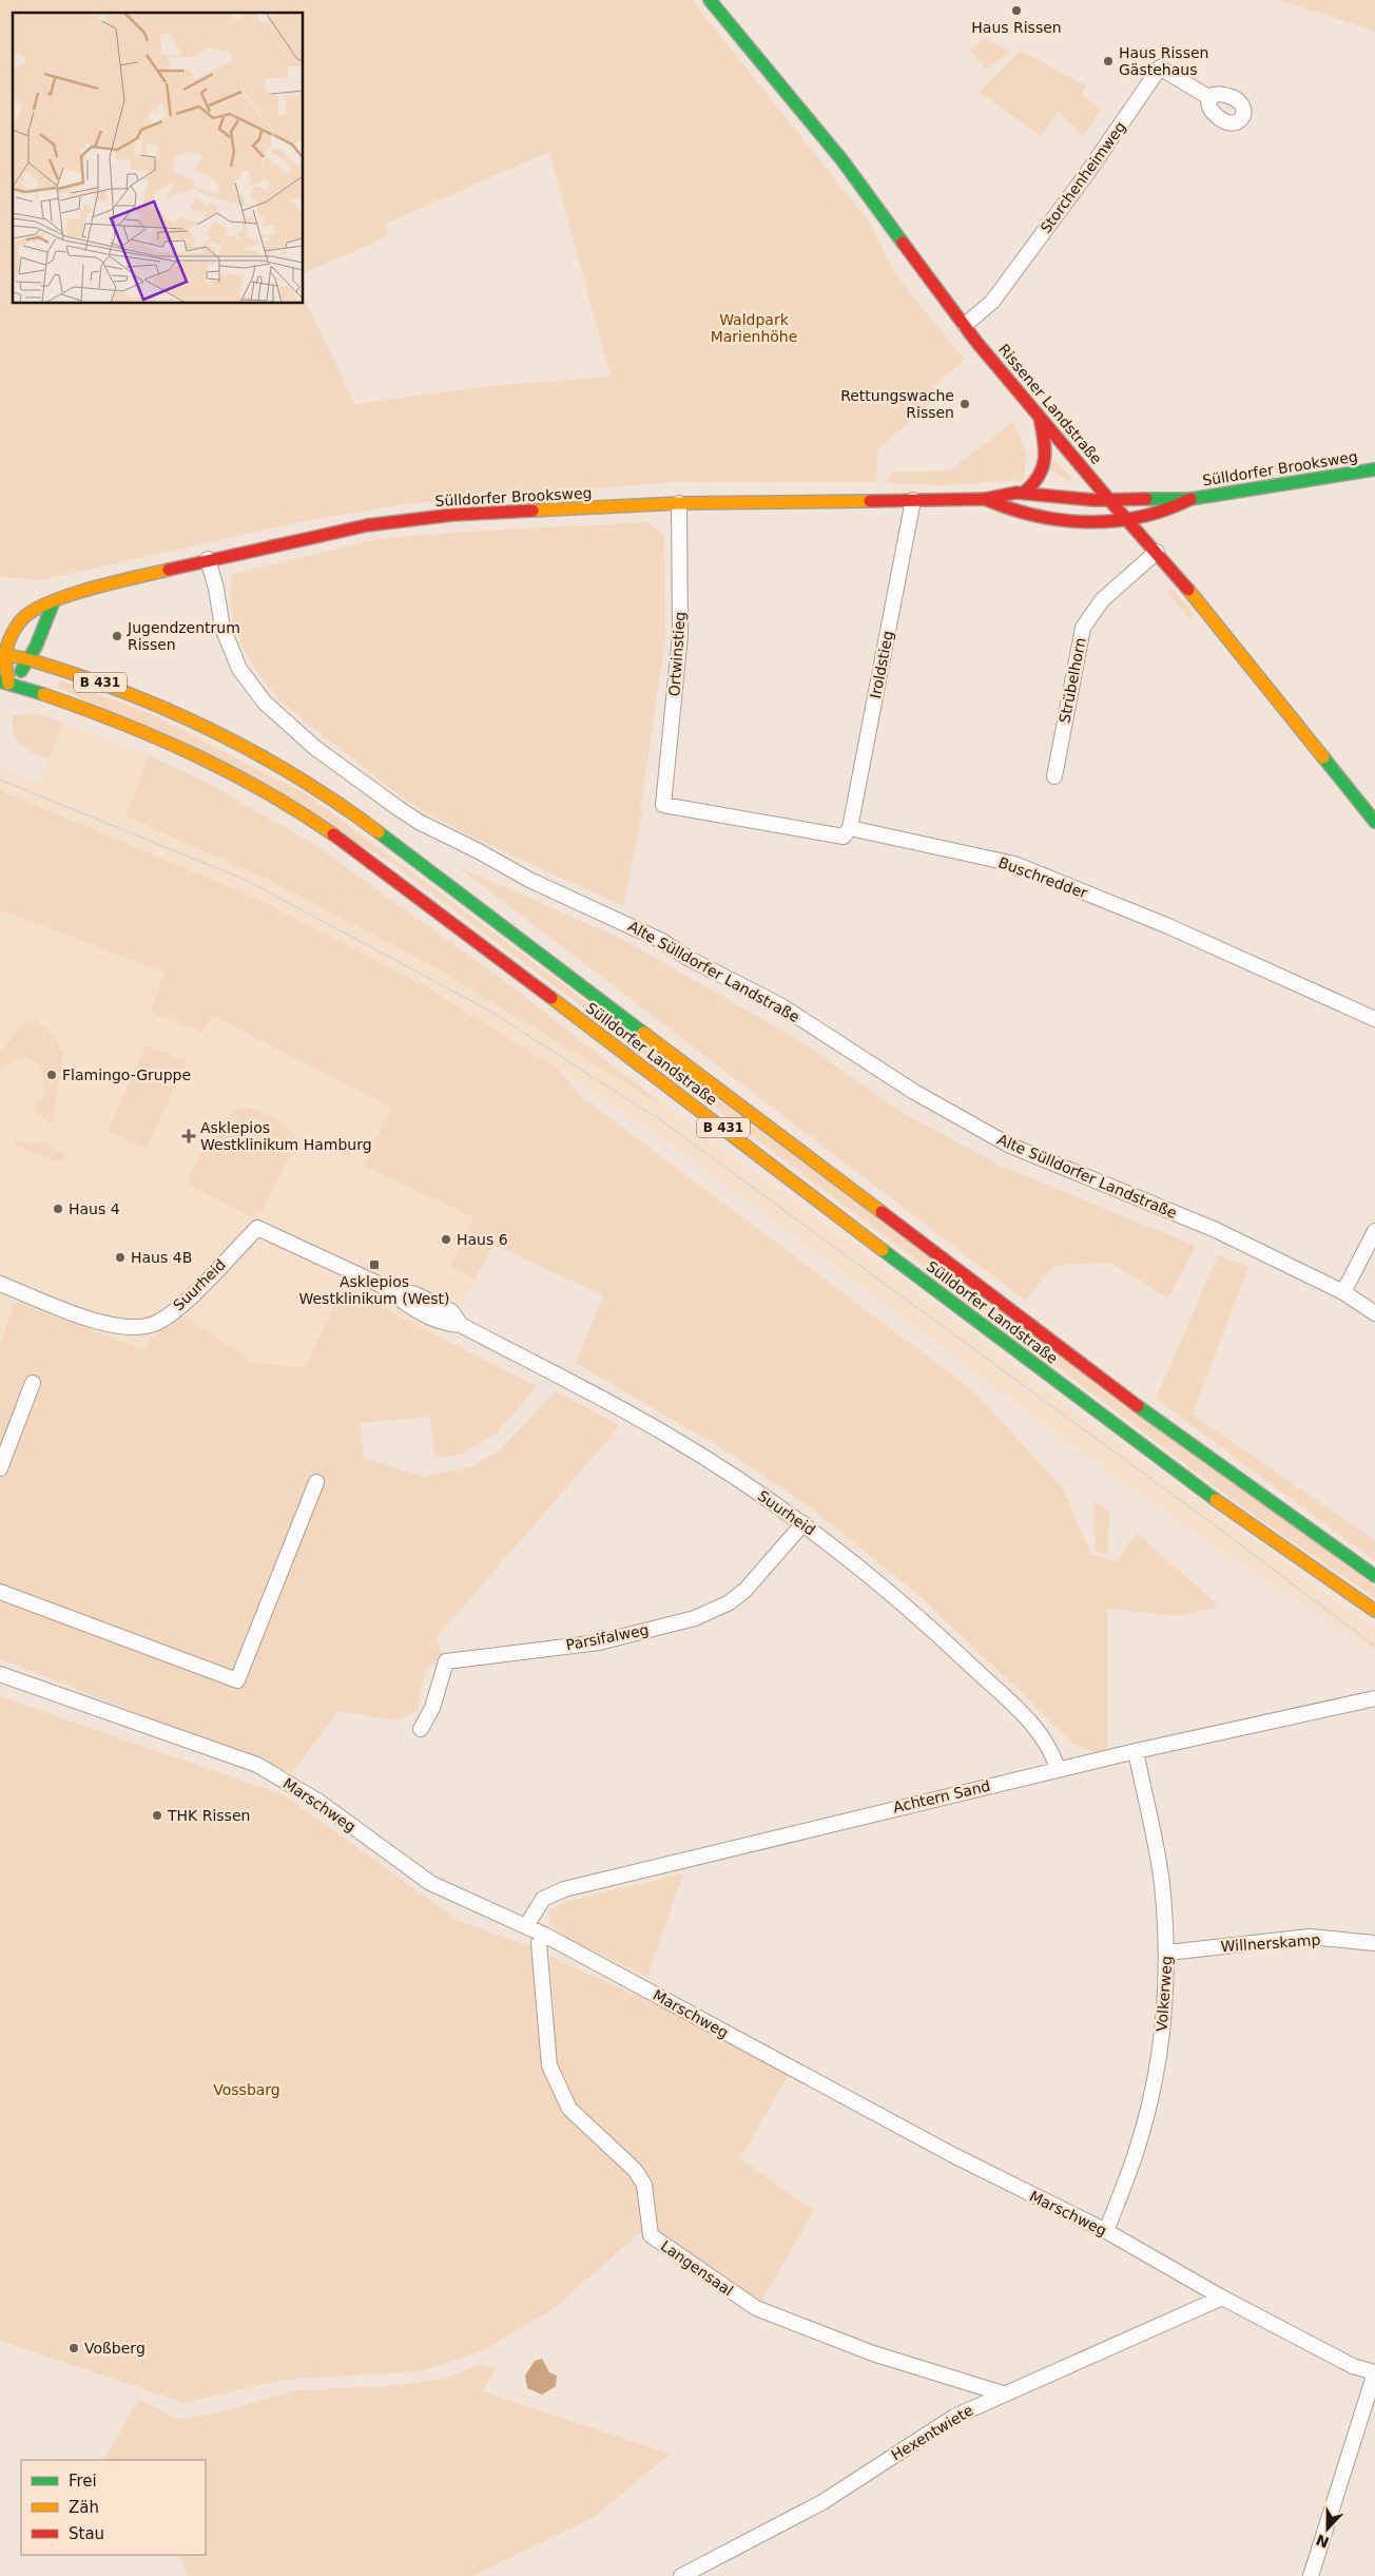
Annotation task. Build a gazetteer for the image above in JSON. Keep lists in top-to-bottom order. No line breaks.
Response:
{"streets":{"main road":["Rissener Landstraße","Sülldorfer Brooksweg","B 431","Sülldorfer Landstraße"],"street":["Storchenheimweg","Ortwinstieg","Iroldstieg","Strübelhorn","Buschredder","Alte Sülldorfer Landstraße","Suurheid","Parsifalweg","Achtern Sand","Marschweg","Willnerskamp","Volkerweg","Langensaal","Hexentwiete"]},"crossings":[["Storchenheimweg","Rissener Landstraße"],["Rissener Landstraße","Sülldorfer Brooksweg"],["Rissener Landstraße","Strübelhorn"],["Sülldorfer Brooksweg","Ortwinstieg"],["Sülldorfer Brooksweg","Iroldstieg"],["Sülldorfer Brooksweg","Alte Sülldorfer Landstraße"],["Sülldorfer Brooksweg","Sülldorfer Landstraße"],["Ortwinstieg","Buschredder"],["Iroldstieg","Buschredder"],["Suurheid","Parsifalweg"],["Suurheid","Achtern Sand"],["Achtern Sand","Marschweg"],["Achtern Sand","Volkerweg"],["Marschweg","Volkerweg"],["Marschweg","Langensaal"],["Marschweg","Hexentwiete"],["Willnerskamp","Volkerweg"],["Langensaal","Hexentwiete"]],"parks":["Waldpark Marienhöhe","Vossbarg"],"places":{"other":["Haus Rissen","Haus Rissen Gästehaus","Rettungswache Rissen","Jugendzentrum Rissen","Flamingo-Gruppe","Haus 4","Haus 6","Haus 4B","THK Rissen","Voßberg"],"health":["Asklepios Westklinikum Hamburg"],"transit":["Asklepios Westklinikum (West)"]},"legend":["Frei","Zäh","Stau"],"north":"bottom"}
